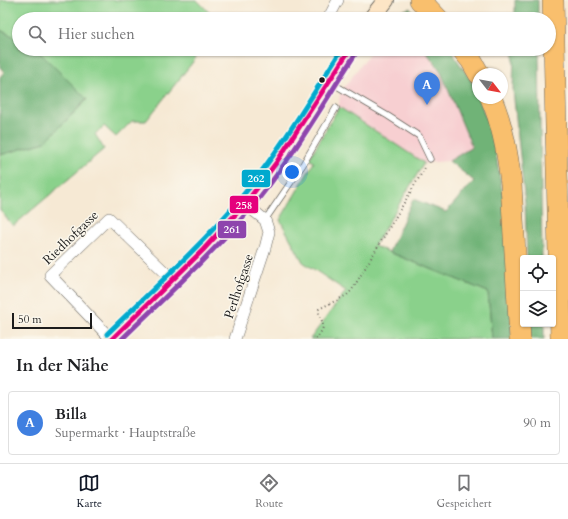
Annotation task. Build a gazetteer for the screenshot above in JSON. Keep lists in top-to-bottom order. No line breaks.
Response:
{"streets":{"street":["Riedhofgasse","Perlhofgasse"]},"lines":["transit line 258","transit line 261","transit line 262"],"scale_bar":"50 m","north":"bottom right","page":{"search":"Hier suchen","pins":"A","scale":"50 m","heading":"In der Nähe","list":[{"mark":"A","name":"Billa","note":"Supermarkt · Hauptstraße","value":"90 m"}],"nav":["Karte","Route","Gespeichert"]}}
